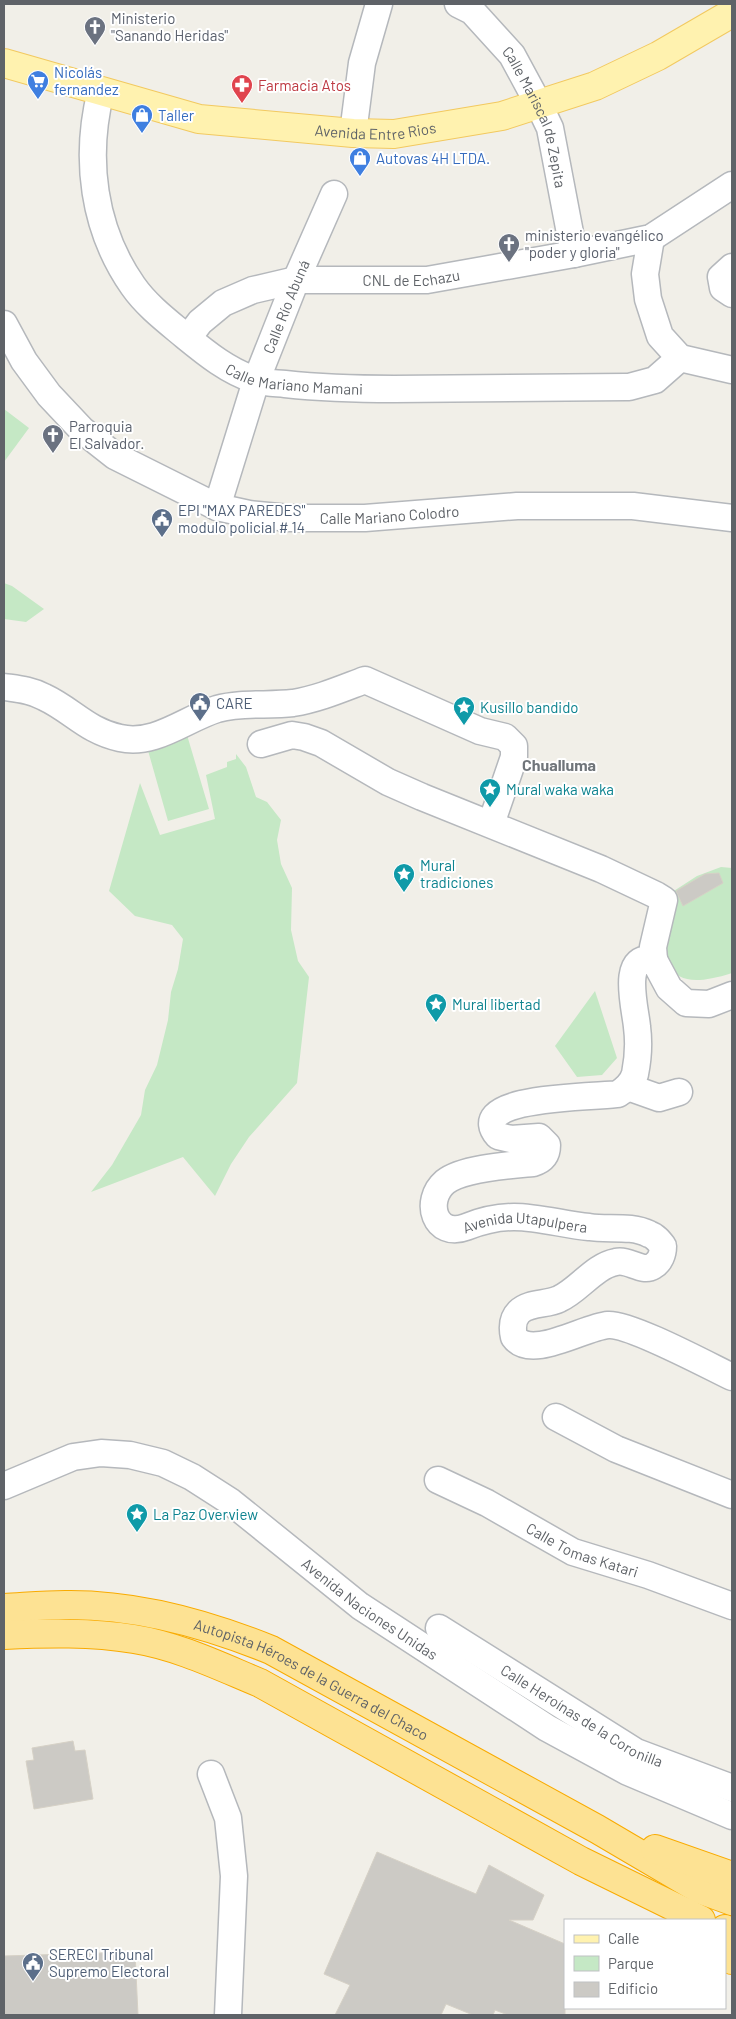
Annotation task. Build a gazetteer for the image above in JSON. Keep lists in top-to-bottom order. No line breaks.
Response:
{"streets":{"highway":["Autopista Héroes de la Guerra del Chaco"],"main road":["Avenida Entre Rios"],"street":["Calle Mariscal de Zepita","CNL de Echazu","Calle Río Abuná","Calle Mariano Mamani","Calle Mariano Colodro","Avenida Utapulpera","Calle Tomas Katari","Avenida Naciones Unidas","Calle Heroínas de la Coronilla"]},"crossings":[["Calle Mariscal de Zepita","Avenida Entre Rios"],["Calle Mariscal de Zepita","CNL de Echazu"],["Avenida Entre Rios","Calle Mariano Mamani"],["CNL de Echazu","Calle Río Abuná"],["CNL de Echazu","Calle Mariano Mamani"],["Calle Río Abuná","Calle Mariano Mamani"],["Calle Río Abuná","Calle Mariano Colodro"]],"districts":["Chualluma"],"places":{"church":["Ministerio \"Sanando Heridas\"","ministerio evangélico \"poder y gloria\"","Parroquia El Salvador."],"supermarket":["Nicolás fernandez"],"pharmacy":["Farmacia Atos"],"shop":["Taller","Autovas 4H LTDA."],"public building":["EPI \"MAX PAREDES\" modulo policial # 14","CARE","SERECI Tribunal Supremo Electoral"],"place":["Kusillo bandido","Mural waka waka","Mural tradiciones","Mural libertad","La Paz Overview"]},"legend":["Calle","Parque","Edificio"]}
